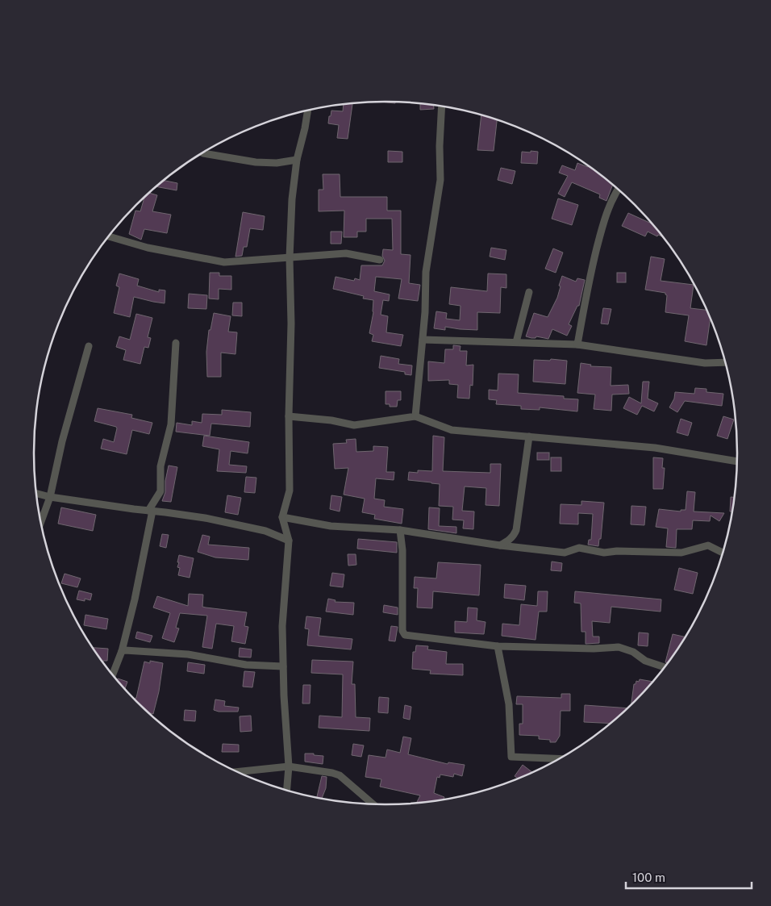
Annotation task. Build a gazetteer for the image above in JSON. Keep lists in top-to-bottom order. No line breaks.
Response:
{"scale_bar":"100 m"}
